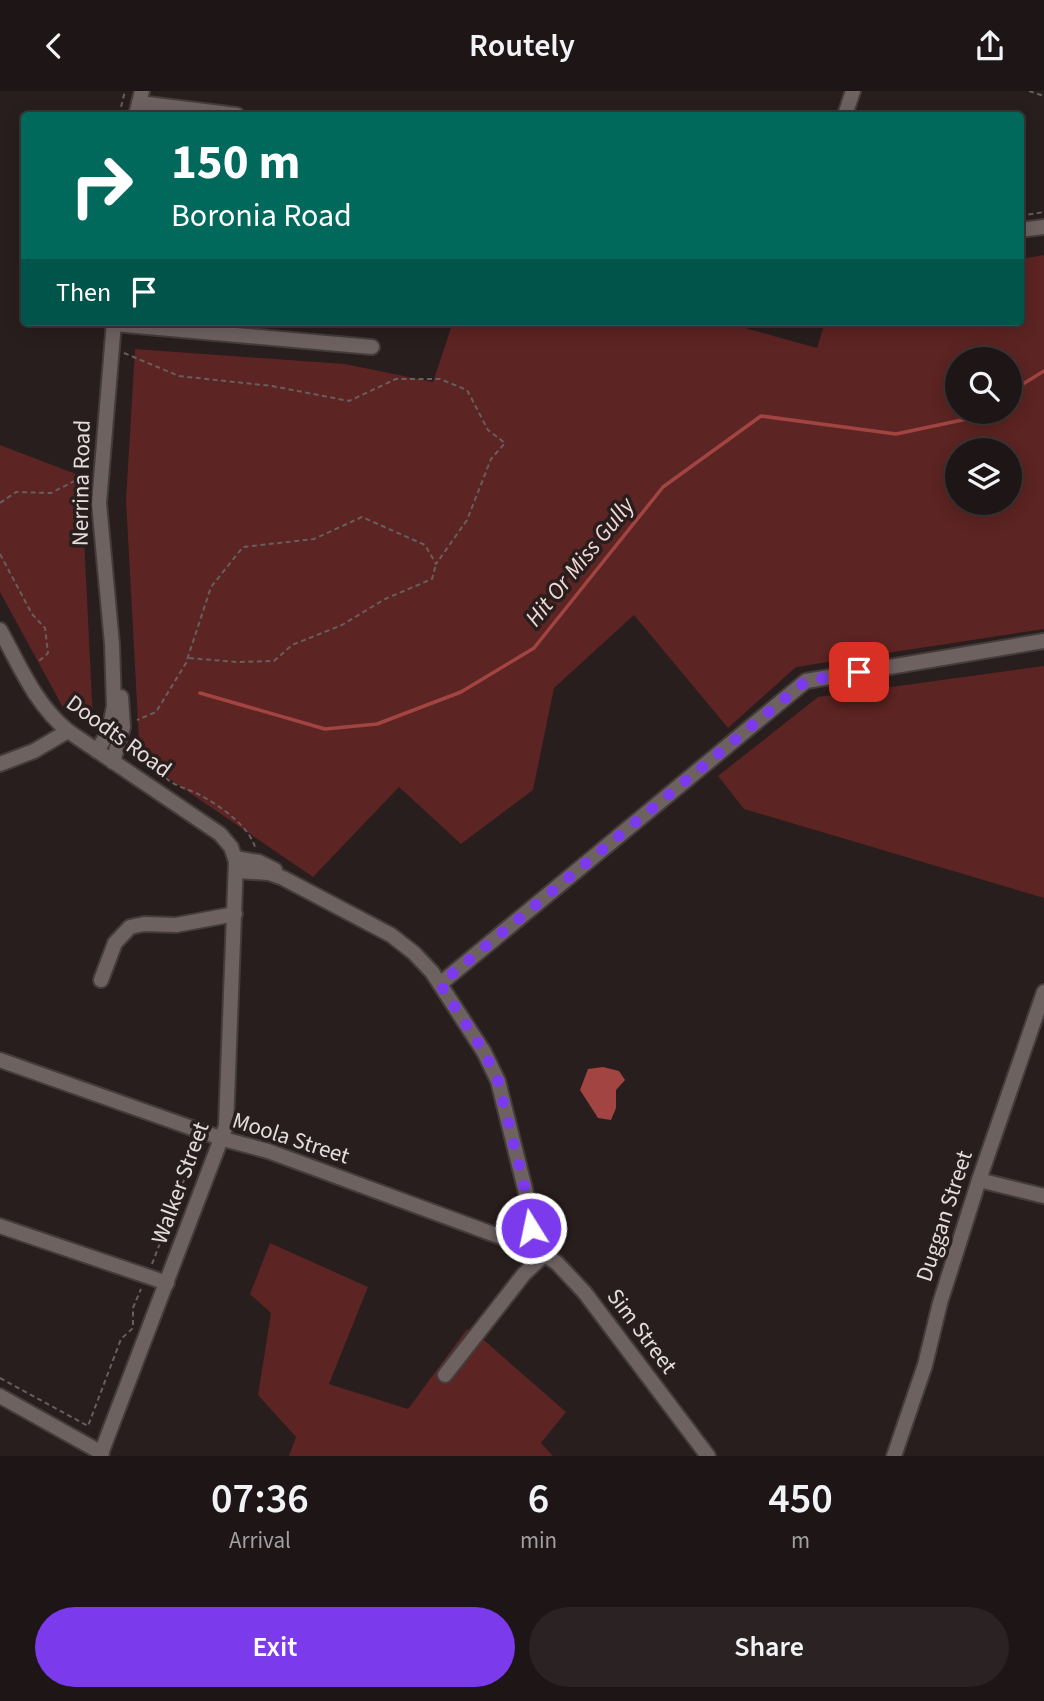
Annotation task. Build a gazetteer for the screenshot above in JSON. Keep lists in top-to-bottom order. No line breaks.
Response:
{"streets":{"street":["Nerrina Road","Doodts Road","Moola Street","Walker Street","Duggan Street","Sim Street"]},"crossings":[["Nerrina Road","Doodts Road"],["Doodts Road","Walker Street"],["Moola Street","Walker Street"],["Moola Street","Sim Street"]],"water":["Hit Or Miss Gully"],"page":{"header":"Routely","turn":["150 m","Boronia Road"],"then":"Then","eta":["07:36","Arrival","6","min","450","m"],"buttons":["Exit","Share"]}}
